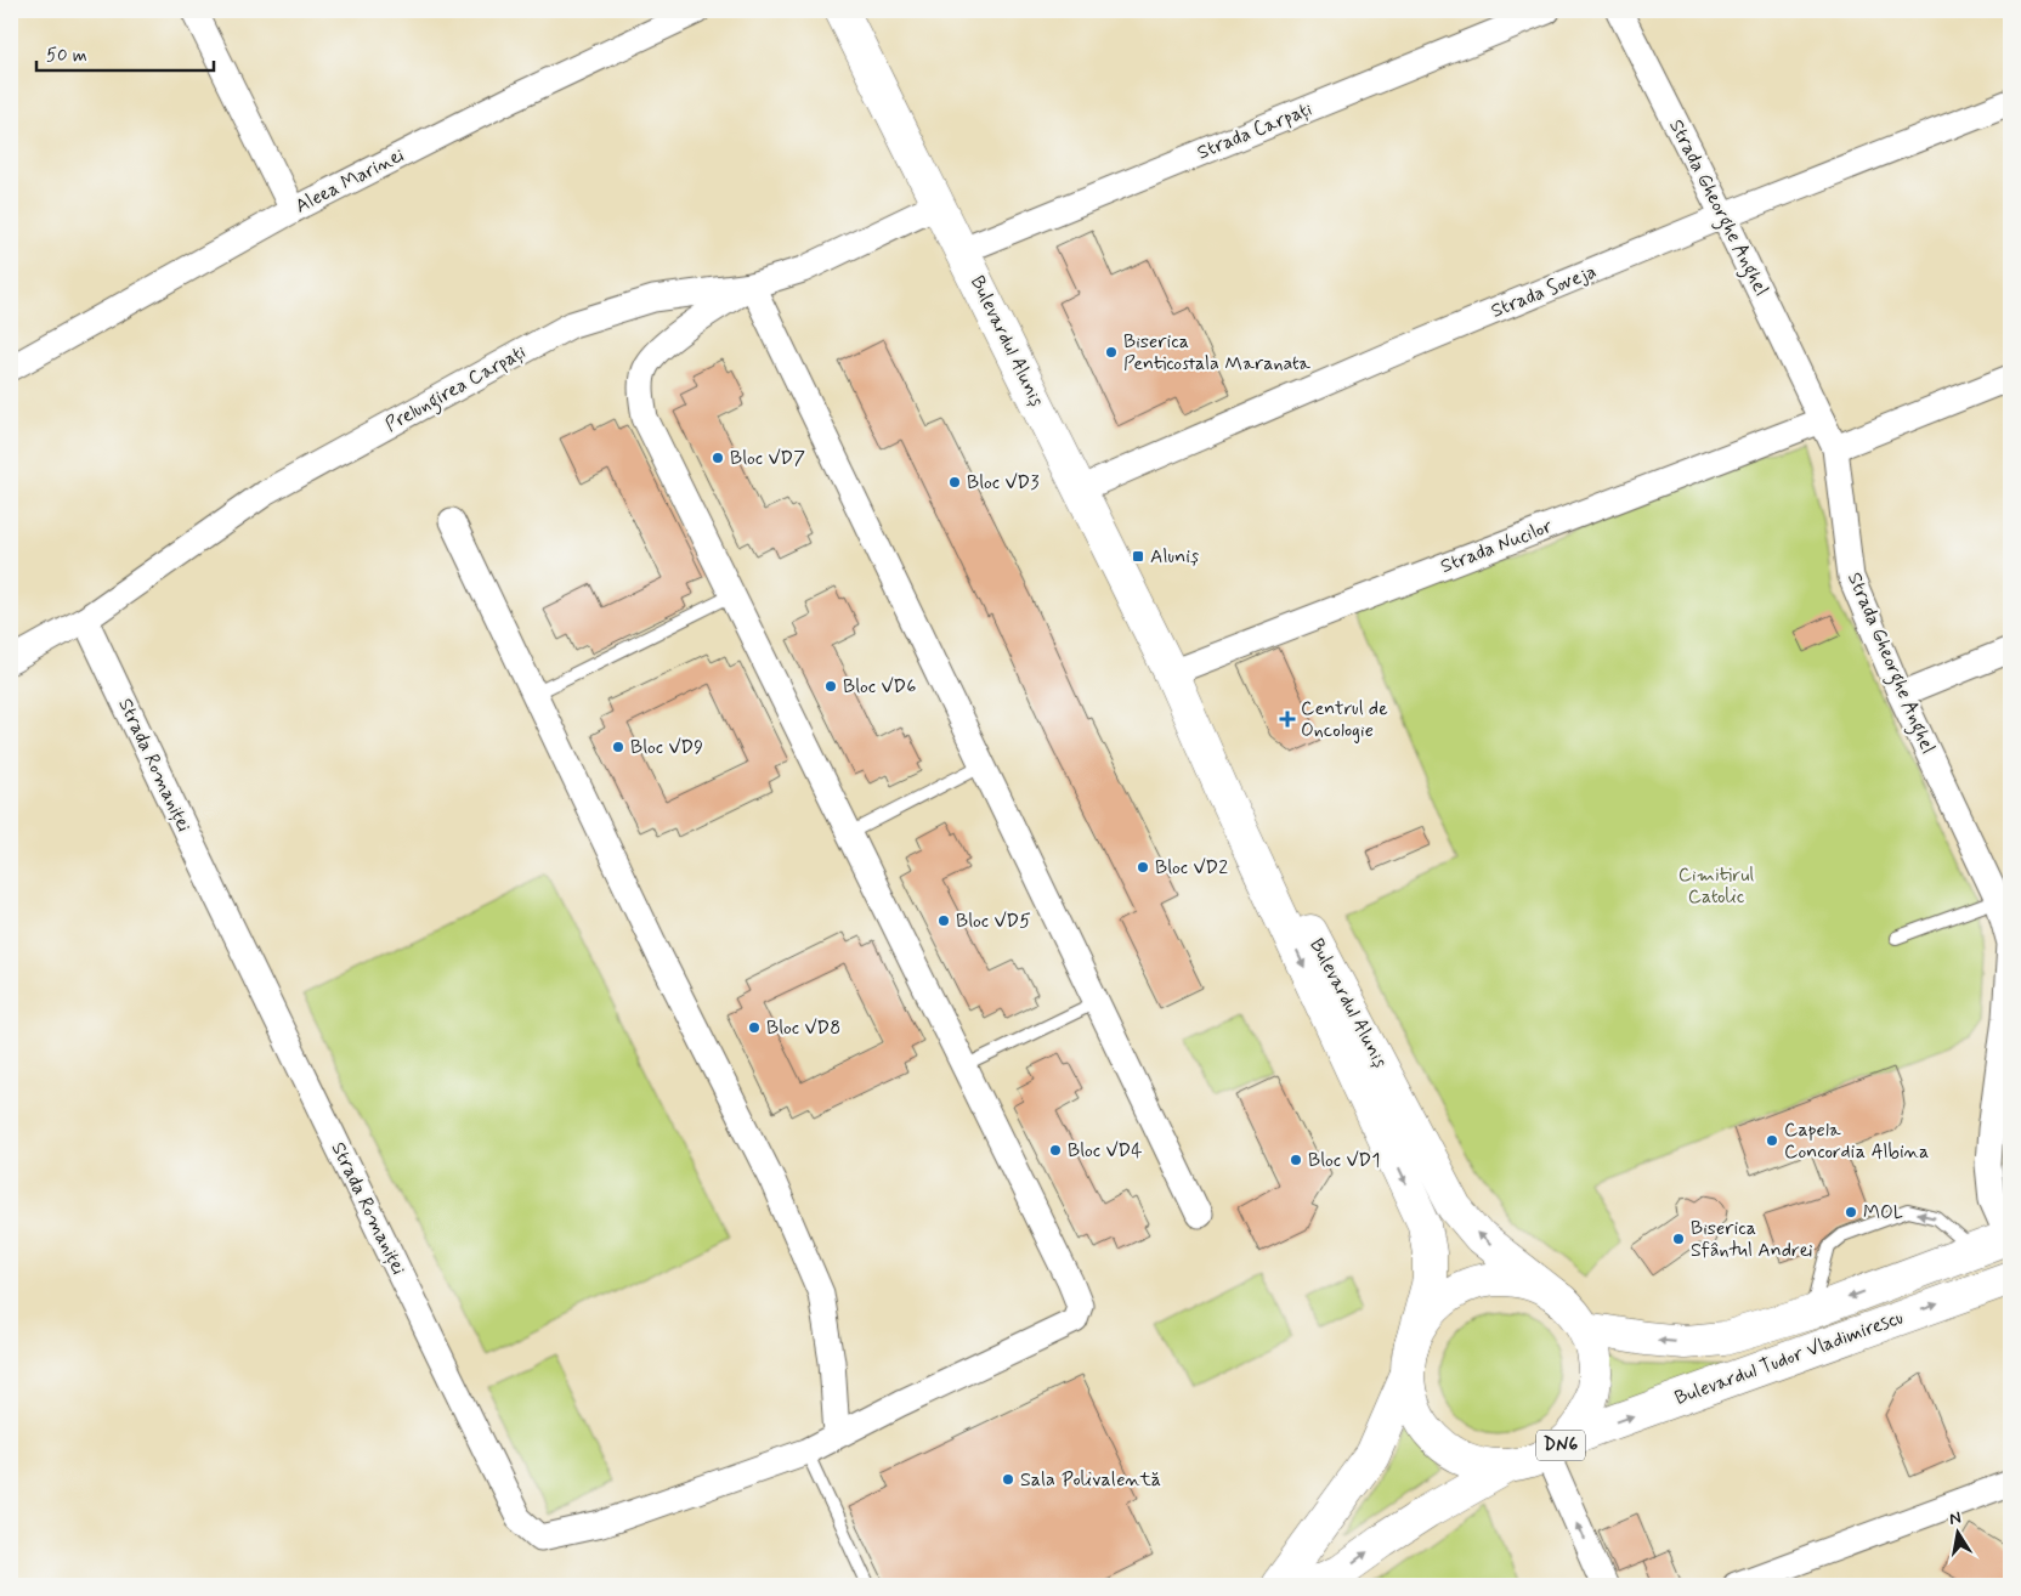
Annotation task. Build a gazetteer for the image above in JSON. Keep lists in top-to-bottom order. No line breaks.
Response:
{"streets":{"main road":["Bulevardul Aluniș","Bulevardul Tudor Vladimirescu","DN6"],"street":["Strada Carpați","Aleea Marinei","Strada Gheorghe Anghel","Strada Soveja","Prelungirea Carpați","Strada Nucilor","Strada Romaniței"]},"crossings":[["Strada Carpați","Bulevardul Aluniș"],["Strada Gheorghe Anghel","Strada Soveja"],["Strada Gheorghe Anghel","Strada Nucilor"],["Strada Gheorghe Anghel","Bulevardul Tudor Vladimirescu"],["Strada Soveja","Bulevardul Aluniș"],["Bulevardul Aluniș","Prelungirea Carpați"],["Bulevardul Aluniș","Strada Nucilor"],["Bulevardul Aluniș","Bulevardul Tudor Vladimirescu"],["Bulevardul Aluniș","DN6"],["Prelungirea Carpați","Strada Romaniței"],["Bulevardul Tudor Vladimirescu","DN6"]],"parks":["Cimitirul Catolic"],"places":{"other":["Biserica Penticostala Maranata","Bloc VD7","Bloc VD3","Bloc VD6","Bloc VD9","Bloc VD2","Bloc VD5","Bloc VD8","Capela Concordia Albina","Bloc VD4","Bloc VD1","MOL","Biserica Sfântul Andrei","Sala Polivalentă"],"transit":["Aluniș"],"health":["Centrul de Oncologie"]},"scale_bar":"50 m","north":"top"}
